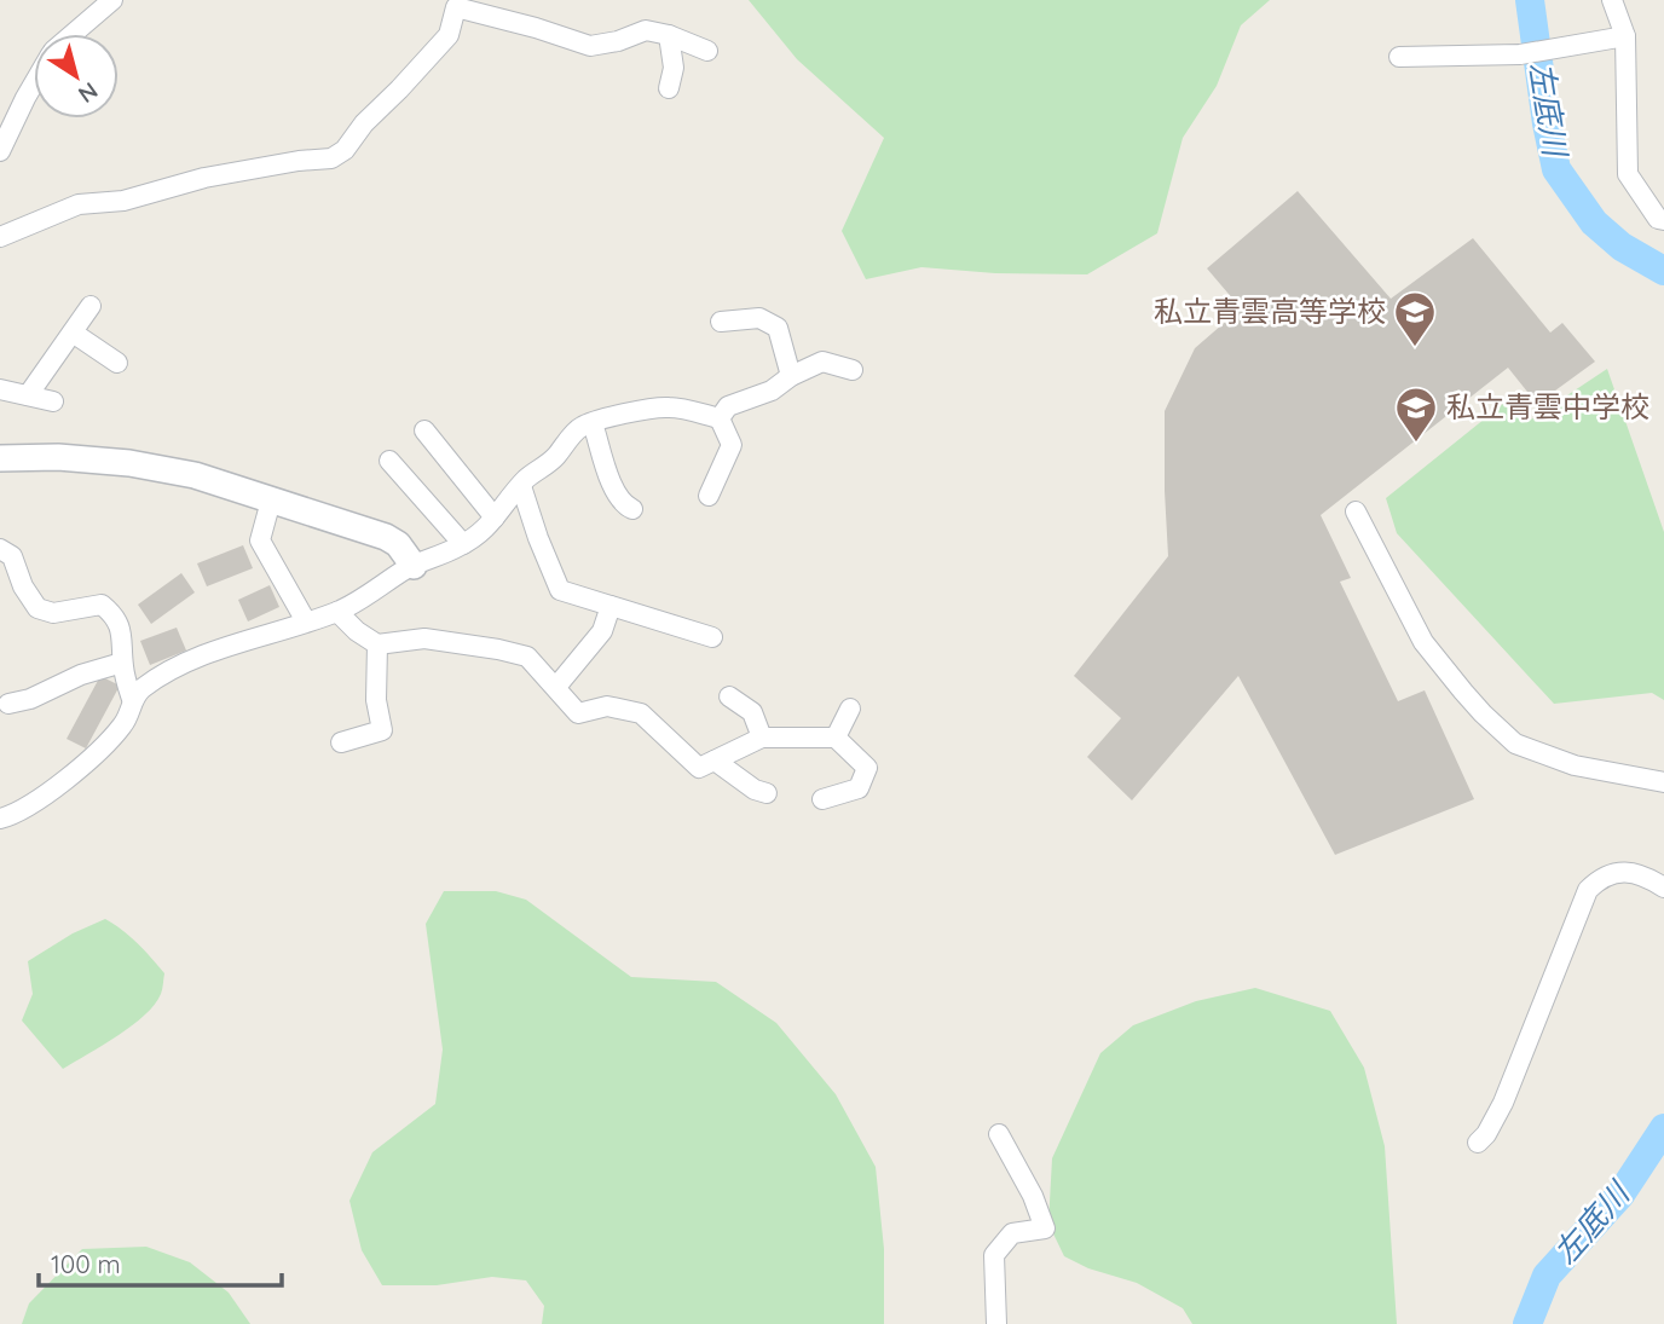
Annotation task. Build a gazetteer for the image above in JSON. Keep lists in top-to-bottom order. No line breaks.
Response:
{"water":["左底川"],"places":{"school or university":["私立青雲高等学校","私立青雲中学校"]},"scale_bar":"100 m","north":"bottom right"}
